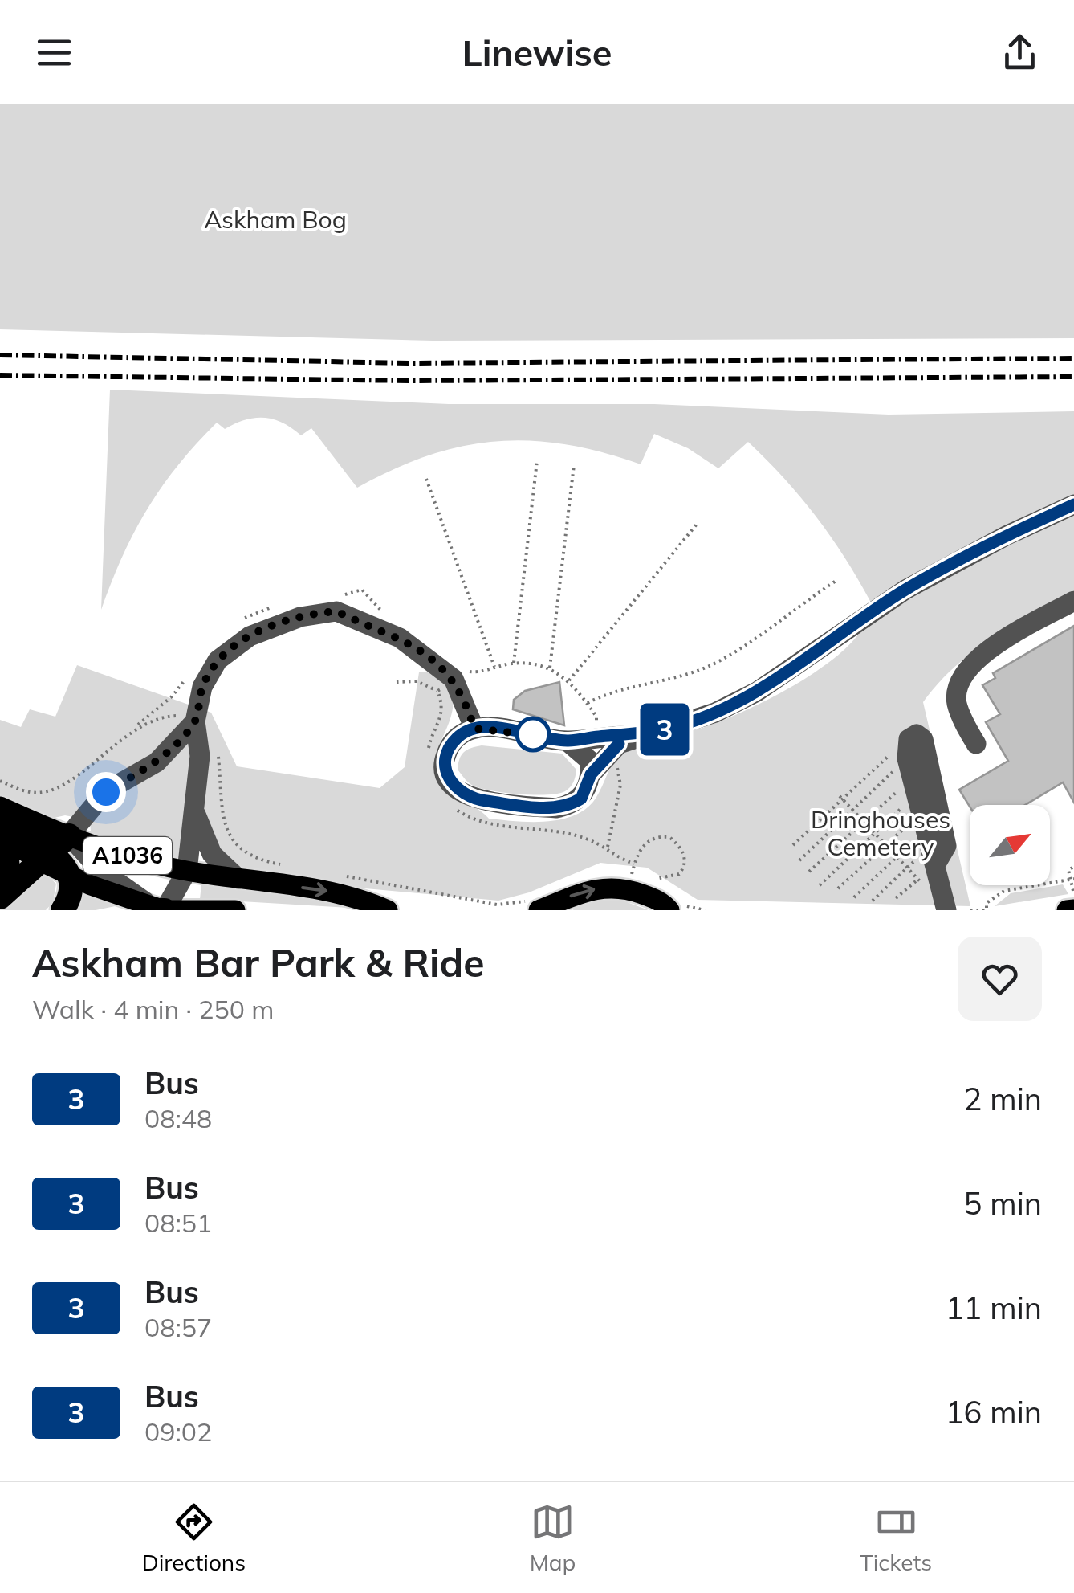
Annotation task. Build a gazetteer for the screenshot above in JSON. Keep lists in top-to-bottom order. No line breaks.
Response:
{"streets":{"main road":["A1036"]},"parks":["Askham Bog","Dringhouses Cemetery"],"lines":["bus line 3"],"north":"top right","page":{"header":"Linewise","on_map":"3","heading":["Askham Bar Park & Ride","Walk · 4 min · 250 m"],"list":[{"mark":"3","name":"Bus","note":"08:48","value":"2 min"},{"mark":"3","name":"Bus","note":"08:51","value":"5 min"},{"mark":"3","name":"Bus","note":"08:57","value":"11 min"},{"mark":"3","name":"Bus","note":"09:02","value":"16 min"}],"tabs":["Directions","Map","Tickets"]}}
